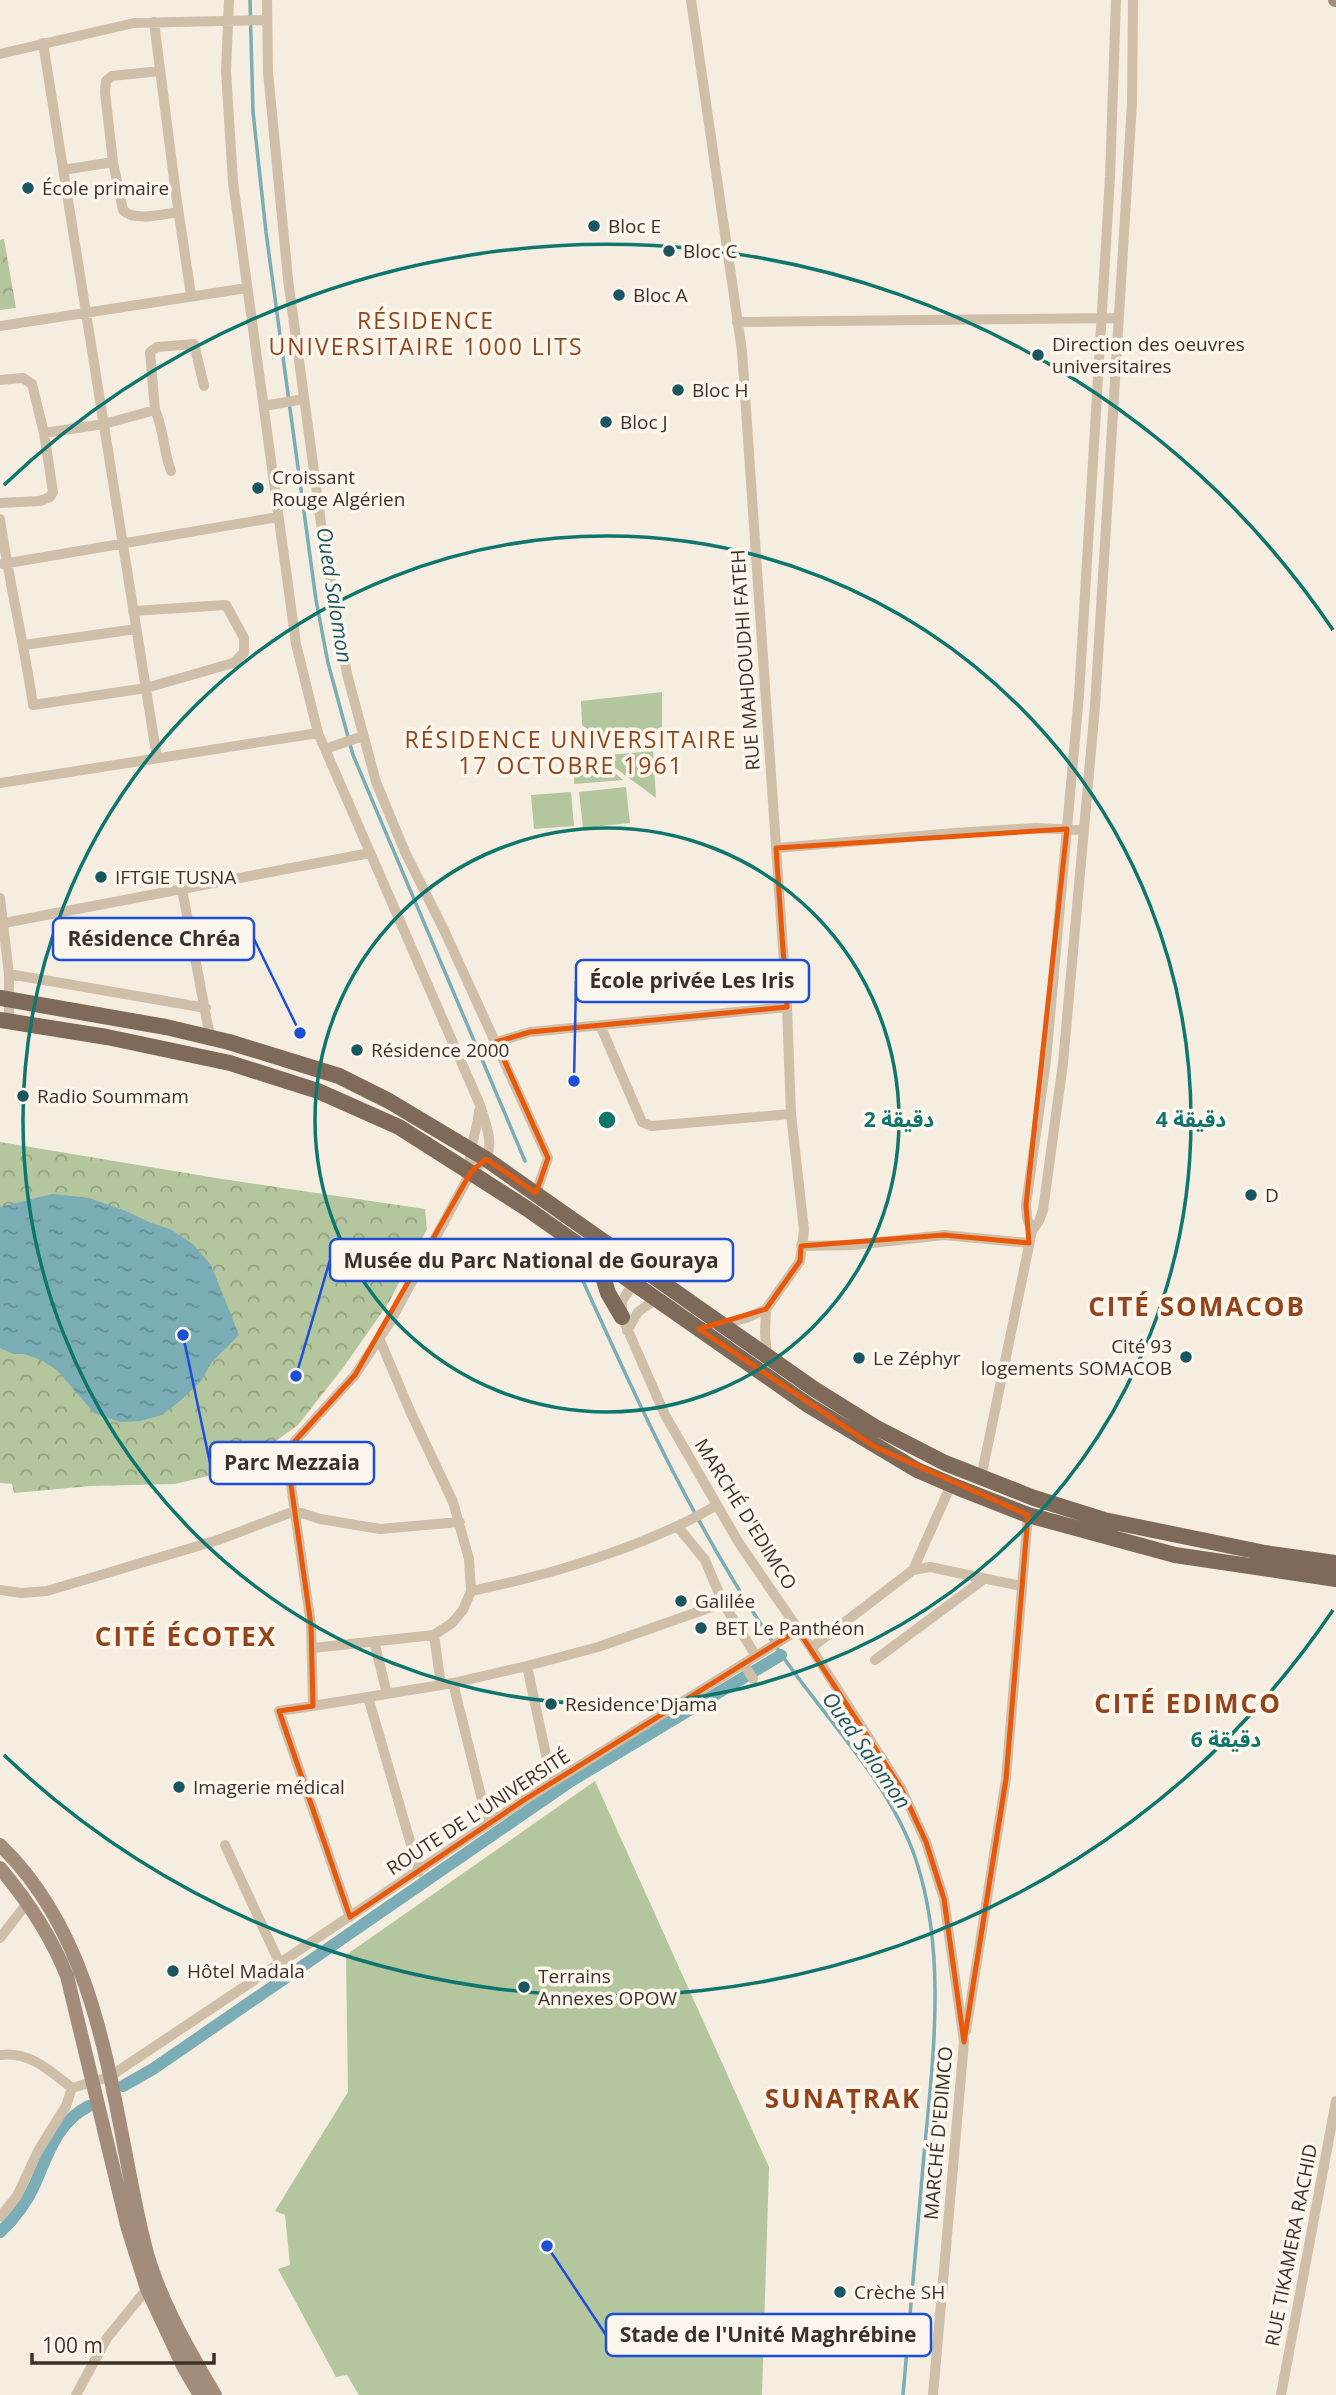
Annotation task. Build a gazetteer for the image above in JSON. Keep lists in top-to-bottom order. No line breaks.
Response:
{"streets":{"street":["RUE MAHDOUDHI FATEH","MARCHÉ D'EDIMCO","ROUTE DE L'UNIVERSITÉ","RUE TIKAMERA RACHID"]},"crossings":[["MARCHÉ D'EDIMCO","ROUTE DE L'UNIVERSITÉ"]],"districts":["RÉSIDENCE UNIVERSITAIRE 1000 LITS","RÉSIDENCE UNIVERSITAIRE 17 OCTOBRE 1961","CITÉ SOMACOB","CITÉ ÉCOTEX","CITÉ EDIMCO","SUNAṬRAK"],"water":["Oued Salomon"],"places":["École primaire","Bloc E","Bloc C","Bloc A","Direction des oeuvres universitaires","Bloc H","Bloc J","Croissant Rouge Algérien","IFTGIE TUSNA","Résidence Chréa","Résidence 2000","École privée Les Iris","Radio Soummam","D","Parc Mezzaia","Cité 93 logements SOMACOB","Le Zéphyr","Musée du Parc National de Gouraya","Galilée","BET Le Panthéon","Residence Djama","Imagerie médical","Hôtel Madala","Terrains Annexes OPOW","Stade de l'Unité Maghrébine","Crèche SH"],"scale_bar":"100 m","rings":["2 دقيقة","4 دقيقة","6 دقيقة"]}
